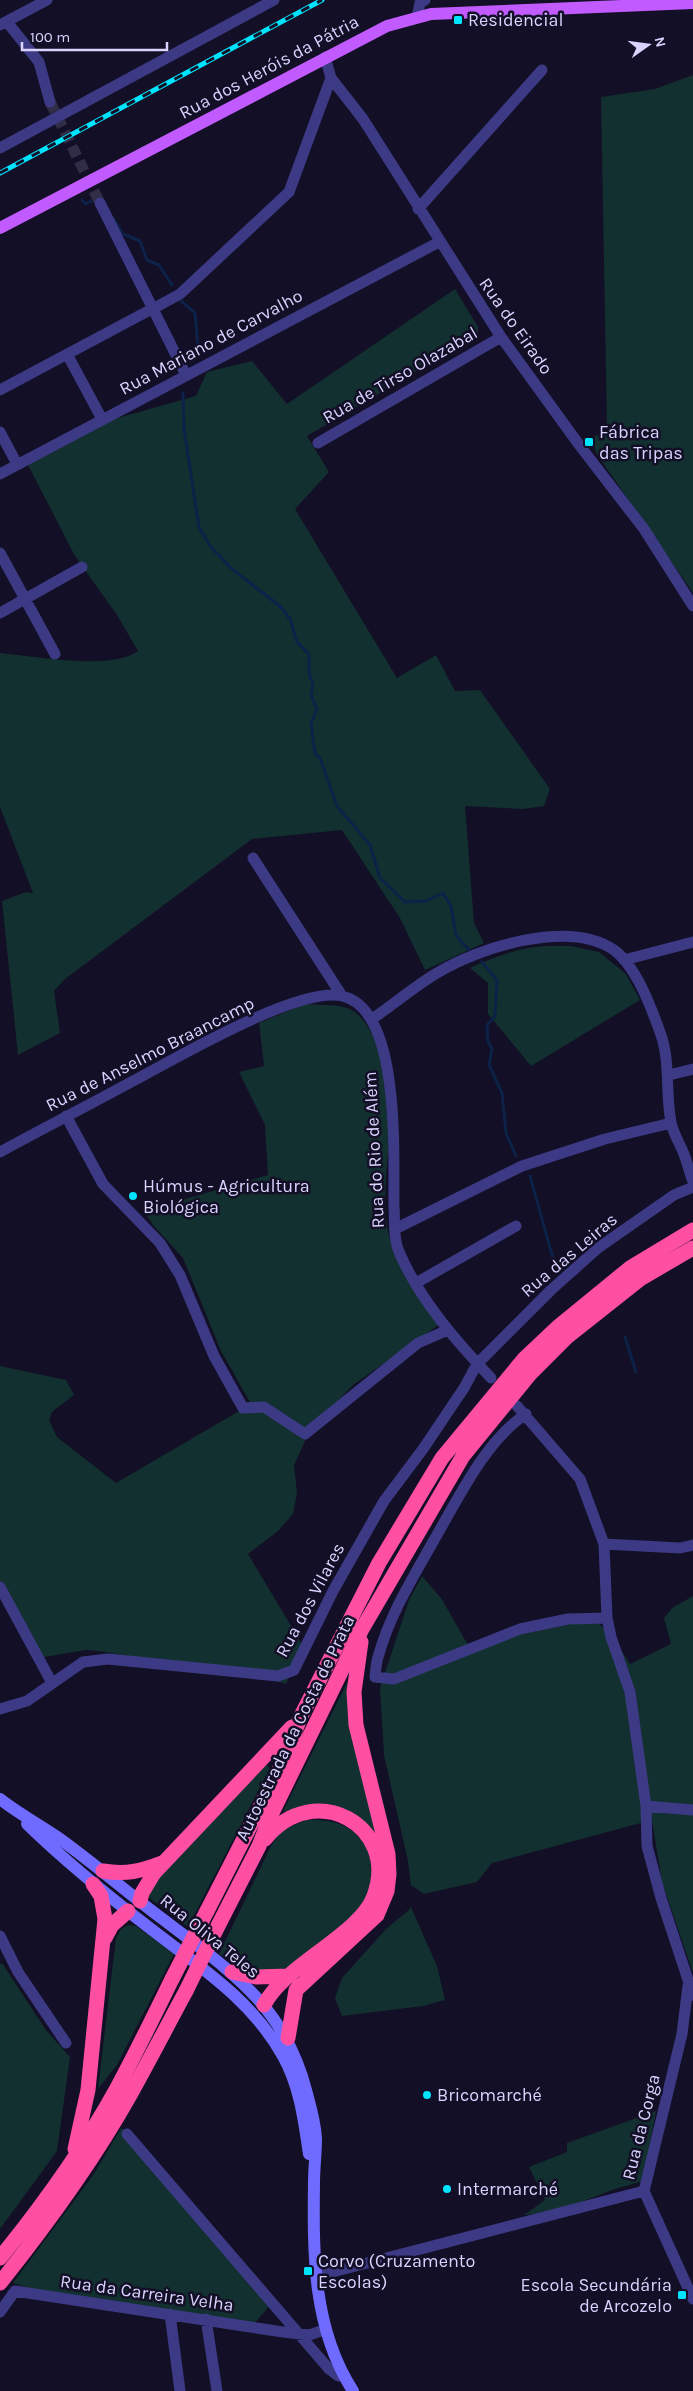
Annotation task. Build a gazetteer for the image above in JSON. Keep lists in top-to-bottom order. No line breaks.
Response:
{"streets":{"highway":["Autoestrada da Costa de Prata"],"main road":["Rua dos Heróis da Pátria","Rua Oliva Teles"],"street":["Rua do Eirado","Rua Mariano de Carvalho","Rua de Tirso Olazabal","Rua de Anselmo Braancamp","Rua do Rio de Além","Rua das Leiras","Rua dos Vilares","Rua da Corga","Rua da Carreira Velha"]},"crossings":[["Rua dos Heróis da Pátria","Rua do Eirado"],["Rua do Eirado","Rua Mariano de Carvalho"],["Rua do Eirado","Rua de Tirso Olazabal"],["Rua do Rio de Além","Rua das Leiras"],["Rua do Rio de Além","Rua dos Vilares"],["Rua das Leiras","Rua dos Vilares"],["Rua Oliva Teles","Rua da Corga"],["Rua Oliva Teles","Rua da Carreira Velha"]],"places":{"transit":["Residencial","Fábrica das Tripas","Corvo (Cruzamento Escolas)","Escola Secundária de Arcozelo"],"other":["Húmus - Agricultura Biológica","Bricomarché","Intermarché"]},"scale_bar":"100 m","north":"right"}
